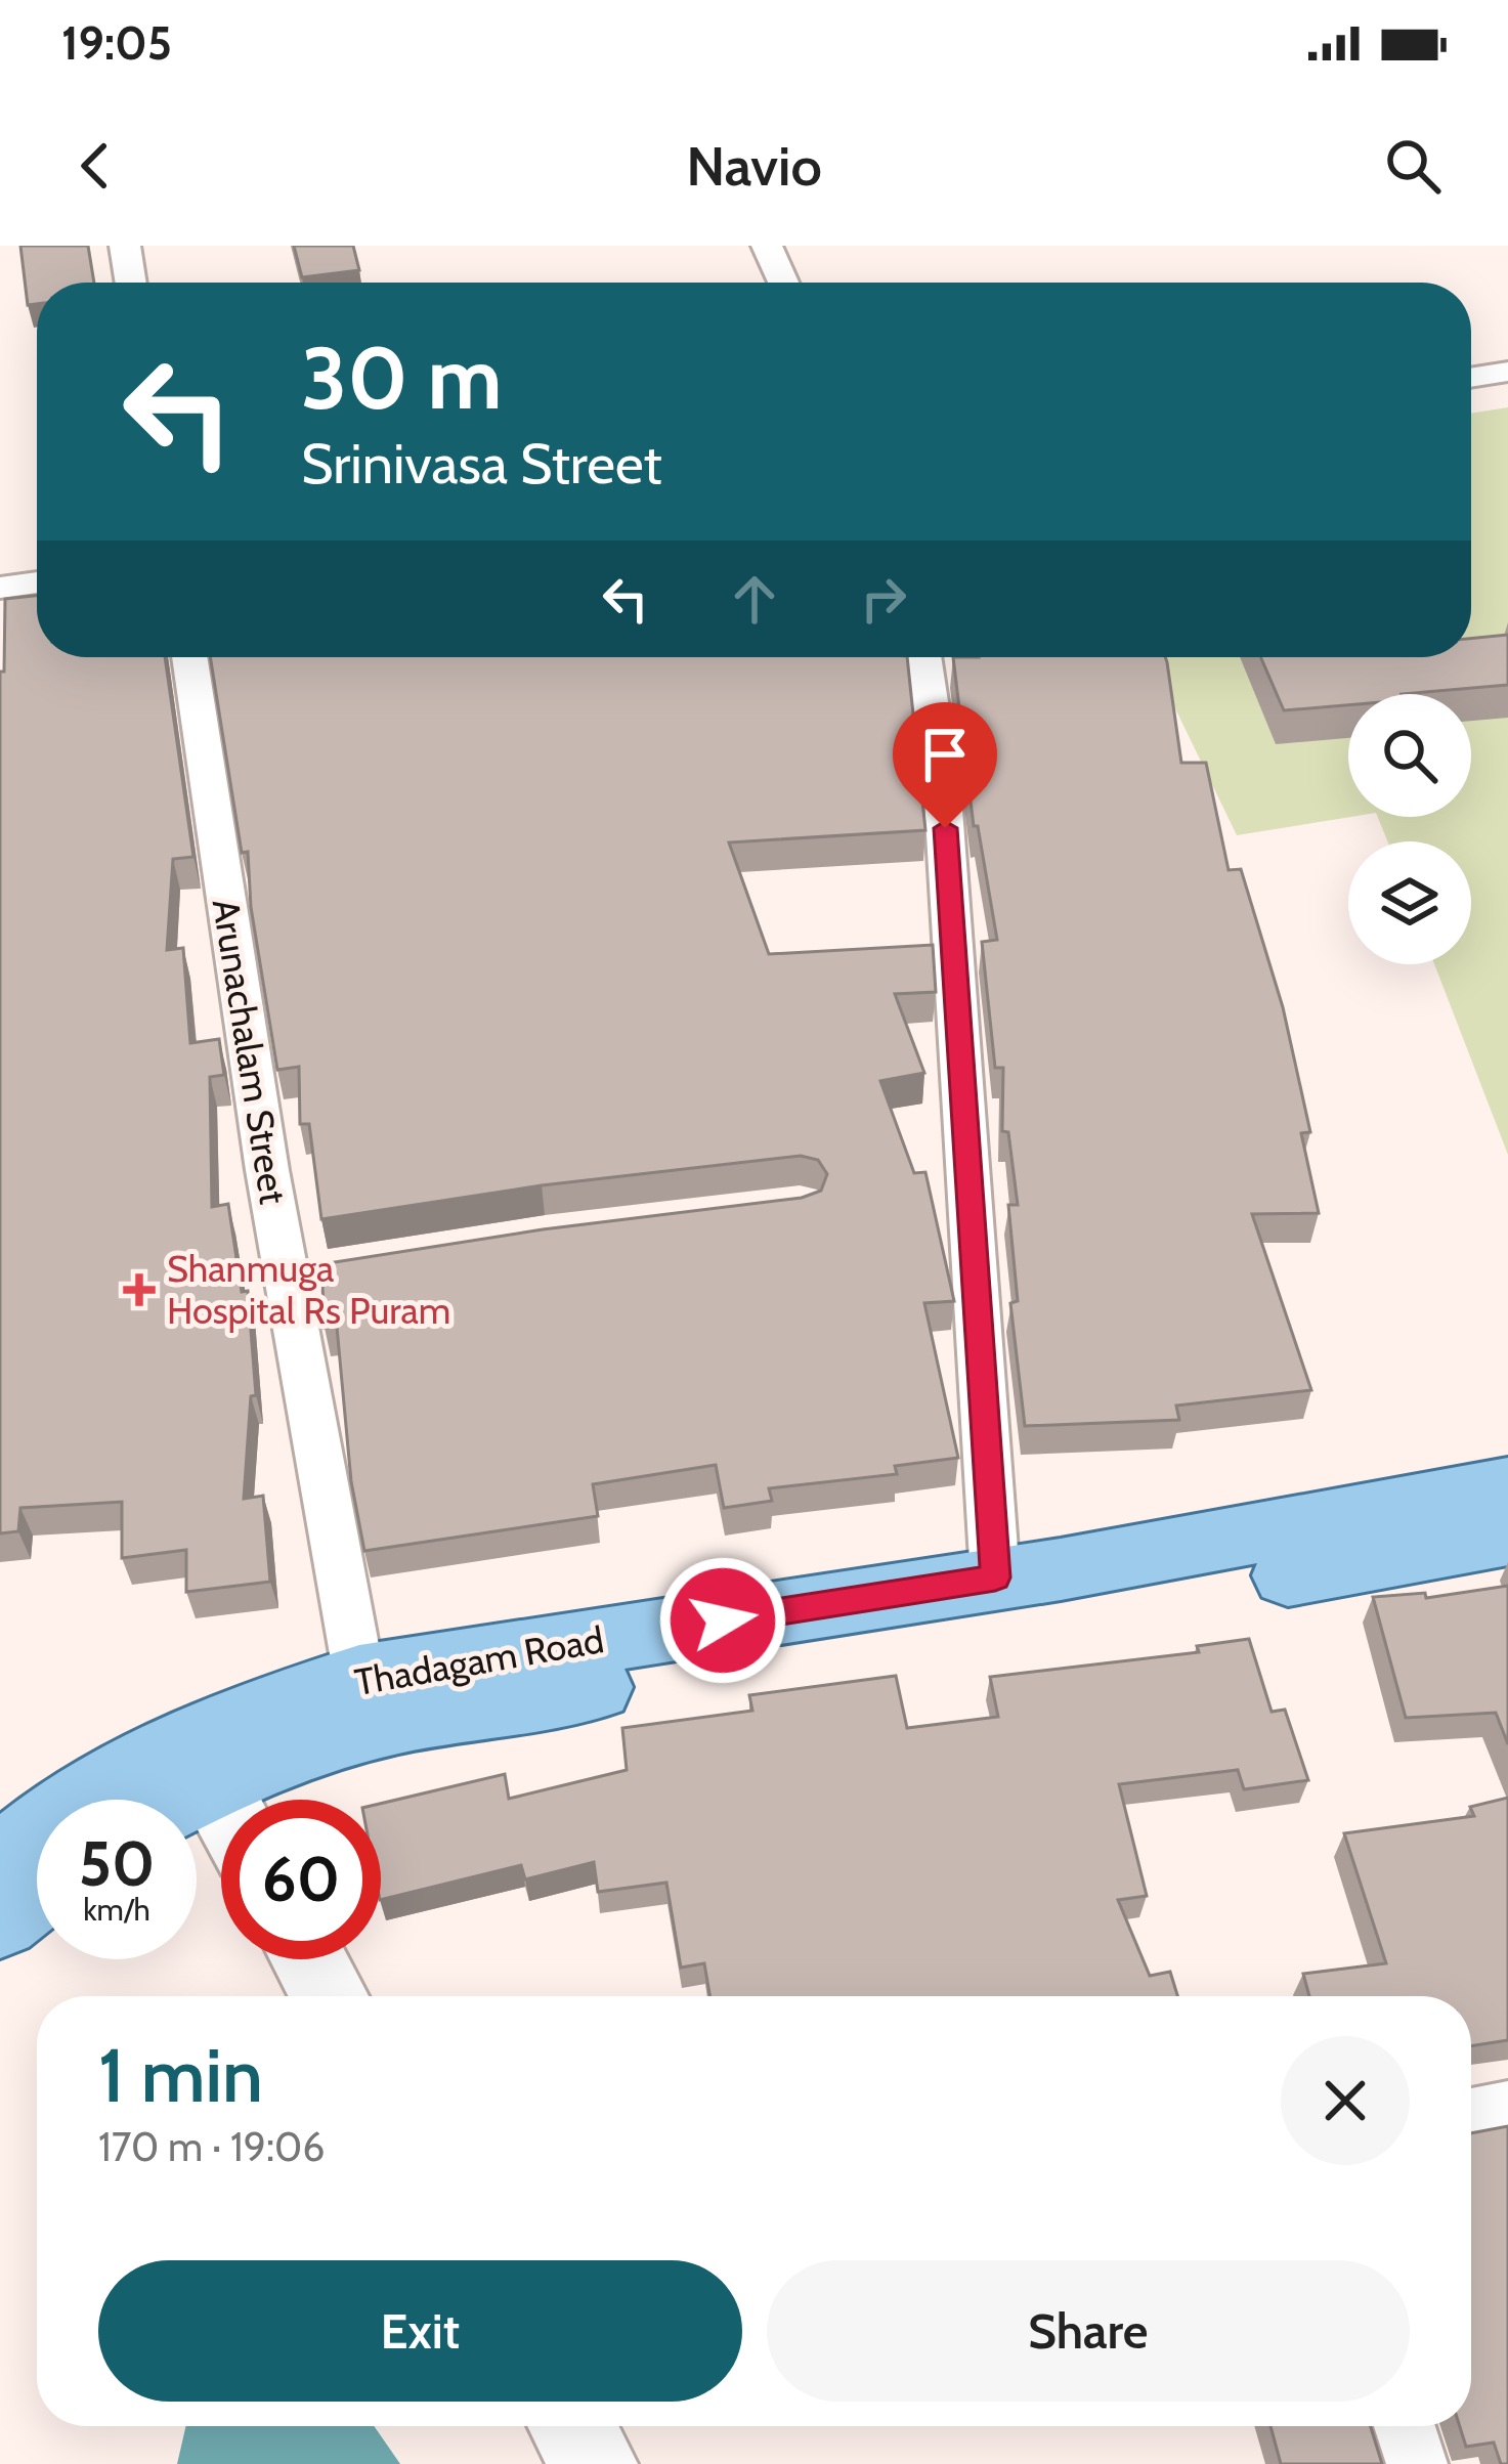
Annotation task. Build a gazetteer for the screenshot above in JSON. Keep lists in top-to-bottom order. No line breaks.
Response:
{"streets":{"main road":["Thadagam Road"],"street":["Arunachalam Street"]},"crossings":[["Arunachalam Street","Thadagam Road"]],"places":{"health":["Shanmuga Hospital Rs Puram"]},"page":{"status":"19:05","header":"Navio","turn":["30 m","Srinivasa Street"],"speed":"50 km/h","limit":"60","heading":["1 min","170 m · 19:06"],"buttons":["Exit","Share"]}}
